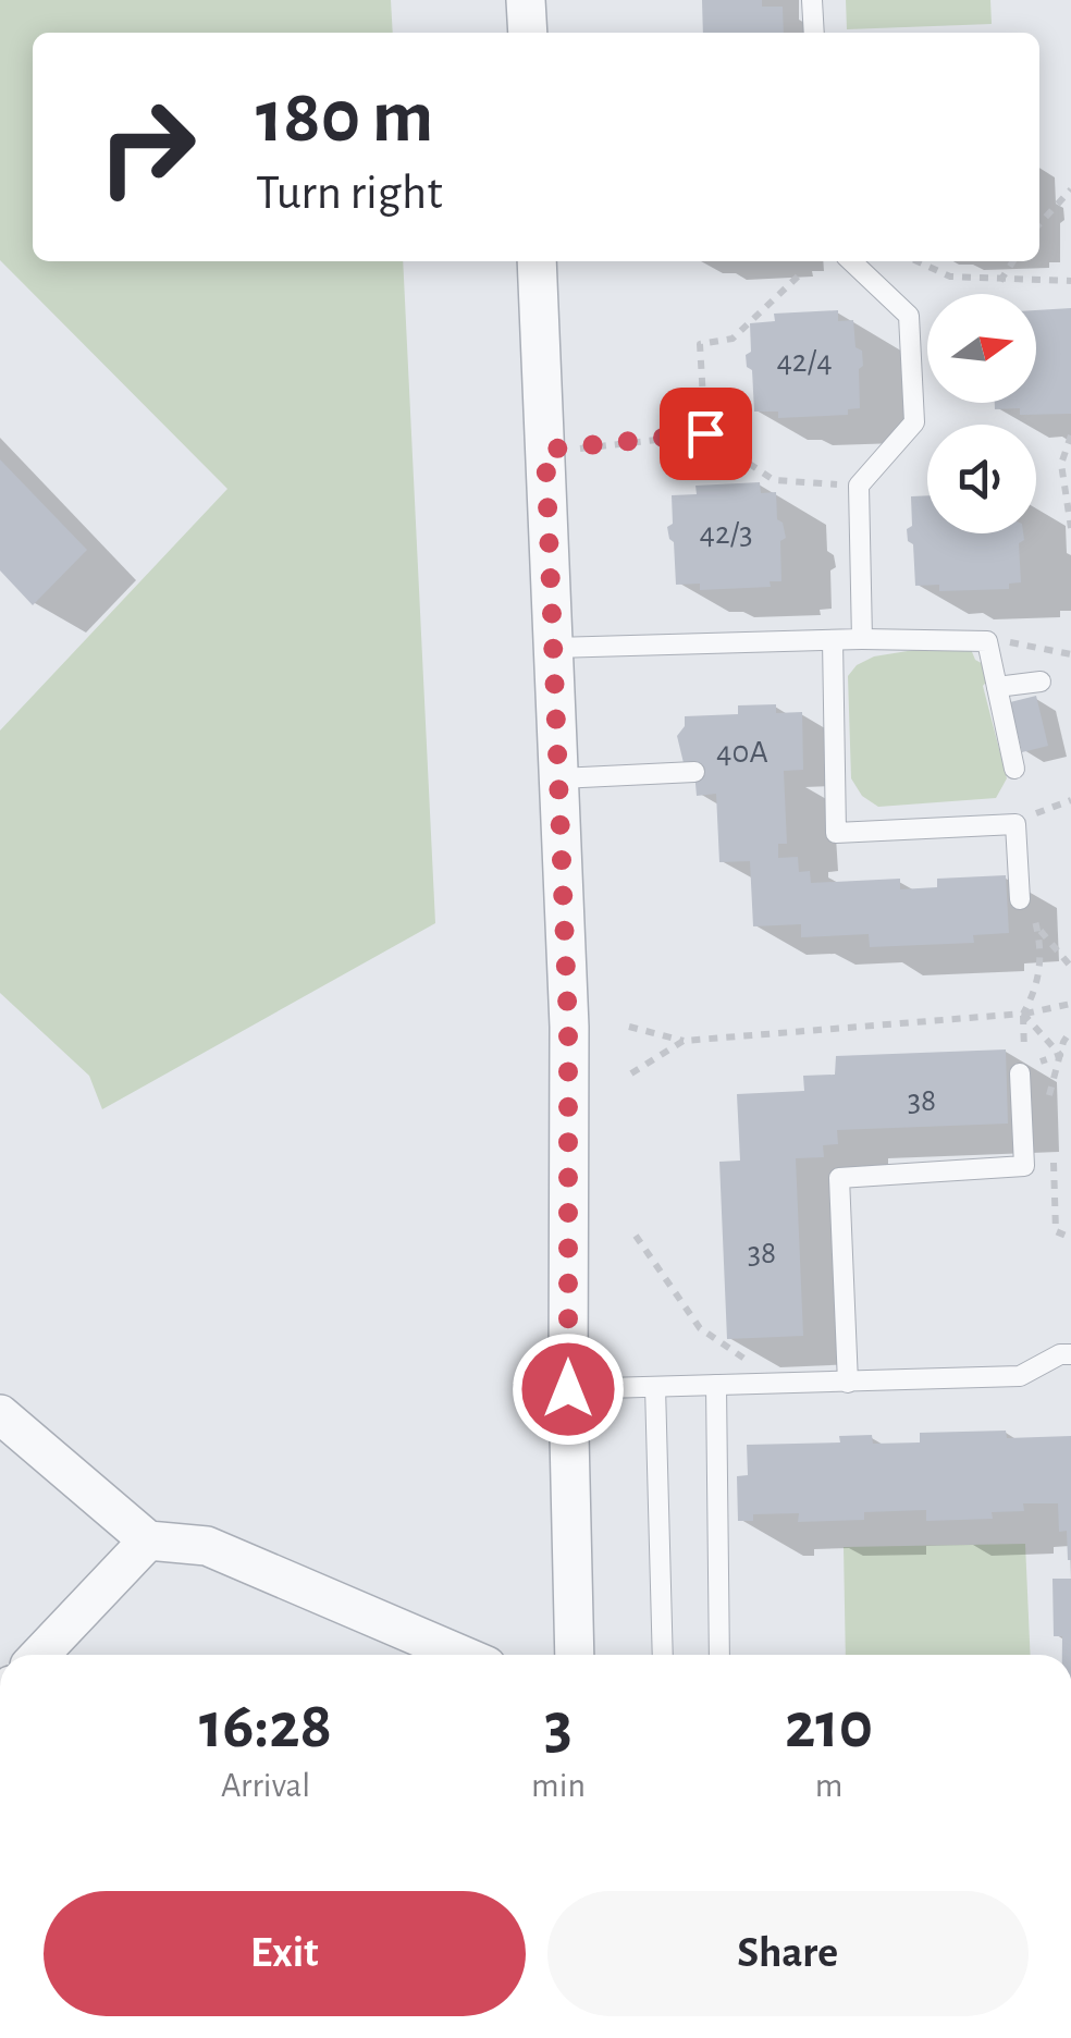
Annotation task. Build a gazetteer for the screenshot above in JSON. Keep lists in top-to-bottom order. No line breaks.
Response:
{"house_numbers":["42/4","42/3","40А","38","38"],"north":"right","page":{"turn":["180 m","Turn right"],"eta":["16:28","Arrival","3","min","210","m"],"buttons":["Exit","Share"]}}
